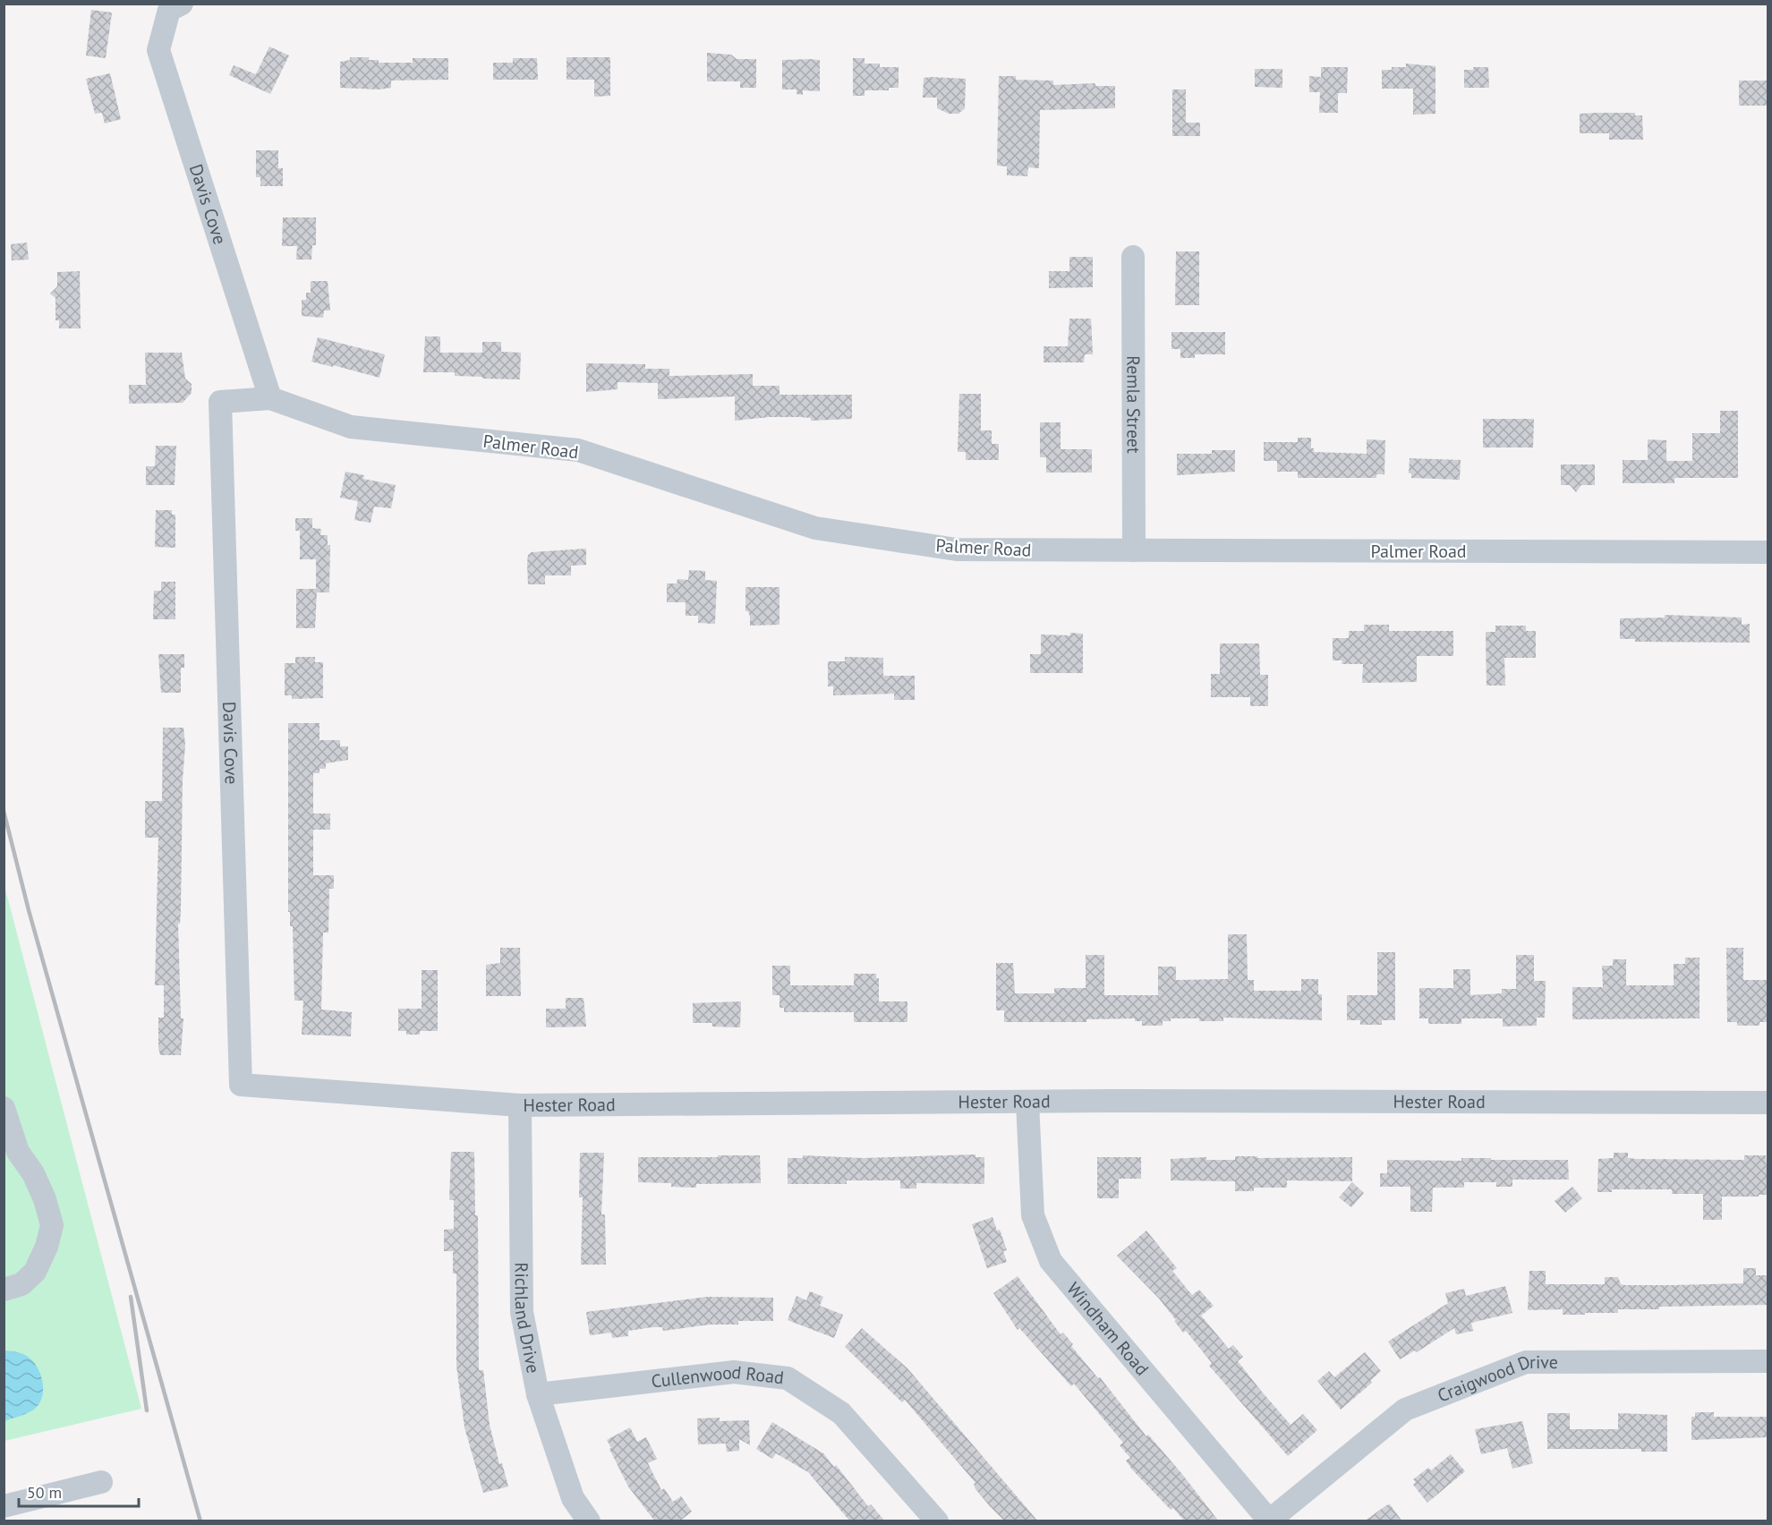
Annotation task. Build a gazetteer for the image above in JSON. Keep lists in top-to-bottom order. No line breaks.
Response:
{"streets":{"street":["Davis Cove","Remla Street","Palmer Road","Hester Road","Richland Drive","Windham Road","Cullenwood Road","Craigwood Drive"]},"crossings":[["Davis Cove","Palmer Road"],["Davis Cove","Hester Road"],["Remla Street","Palmer Road"],["Hester Road","Richland Drive"],["Hester Road","Windham Road"],["Richland Drive","Cullenwood Road"],["Windham Road","Craigwood Drive"]],"scale_bar":"50 m"}
